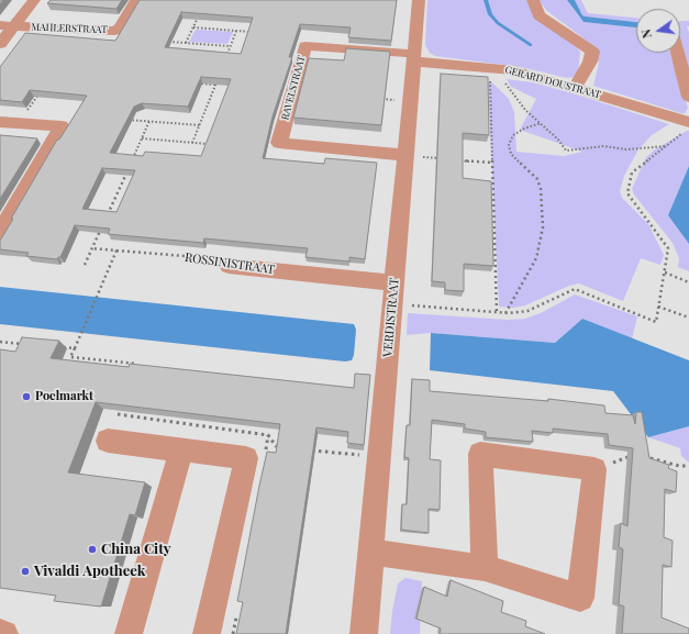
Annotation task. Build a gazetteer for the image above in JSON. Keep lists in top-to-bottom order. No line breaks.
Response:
{"streets":{"street":["MAHLERSTRAAT","GERARD DOUSTRAAT","RAVELSTRAAT","ROSSINISTRAAT","VERDISTRAAT"]},"crossings":[["GERARD DOUSTRAAT","RAVELSTRAAT"],["GERARD DOUSTRAAT","VERDISTRAAT"],["RAVELSTRAAT","VERDISTRAAT"],["ROSSINISTRAAT","VERDISTRAAT"]],"places":["Poelmarkt","China City","Vivaldi Apotheek"],"north":"left"}
